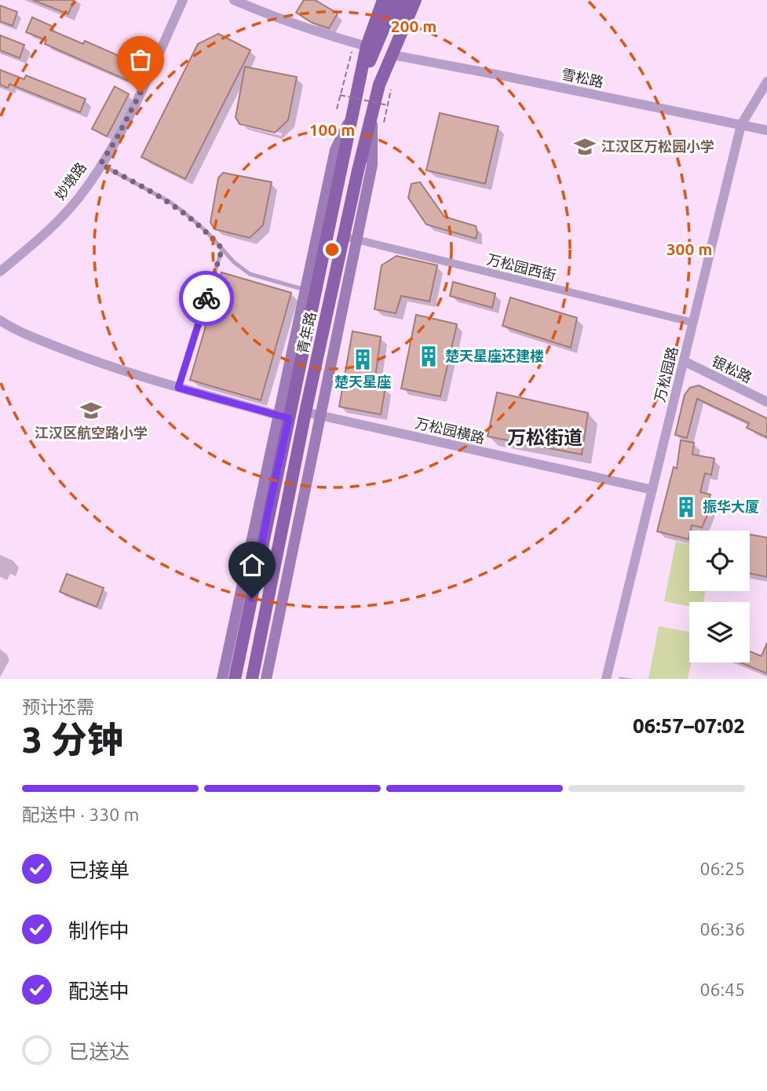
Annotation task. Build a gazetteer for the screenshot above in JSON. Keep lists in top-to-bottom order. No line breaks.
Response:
{"streets":{"main road":["青年路"],"street":["雪松路","妙墩路","万松园西街","银松路","万松园路","万松园横路"]},"crossings":[["雪松路","青年路"],["雪松路","万松园路"],["万松园西街","青年路"],["万松园西街","万松园路"],["青年路","万松园横路"],["银松路","万松园路"],["万松园路","万松园横路"]],"districts":["万松街道"],"places":{"school or university":["江汉区万松园小学","江汉区航空路小学"],"building":["楚天星座还建楼","楚天星座","振华大厦"]},"page":{"heading":["3 分钟","预计还需","06:57–07:02"],"bar":"配送中 · 330 m","list":[["已接单","06:25"],["制作中","06:36"],["配送中","06:45"],"已送达"]},"rings":["200 m","100 m","300 m"]}
